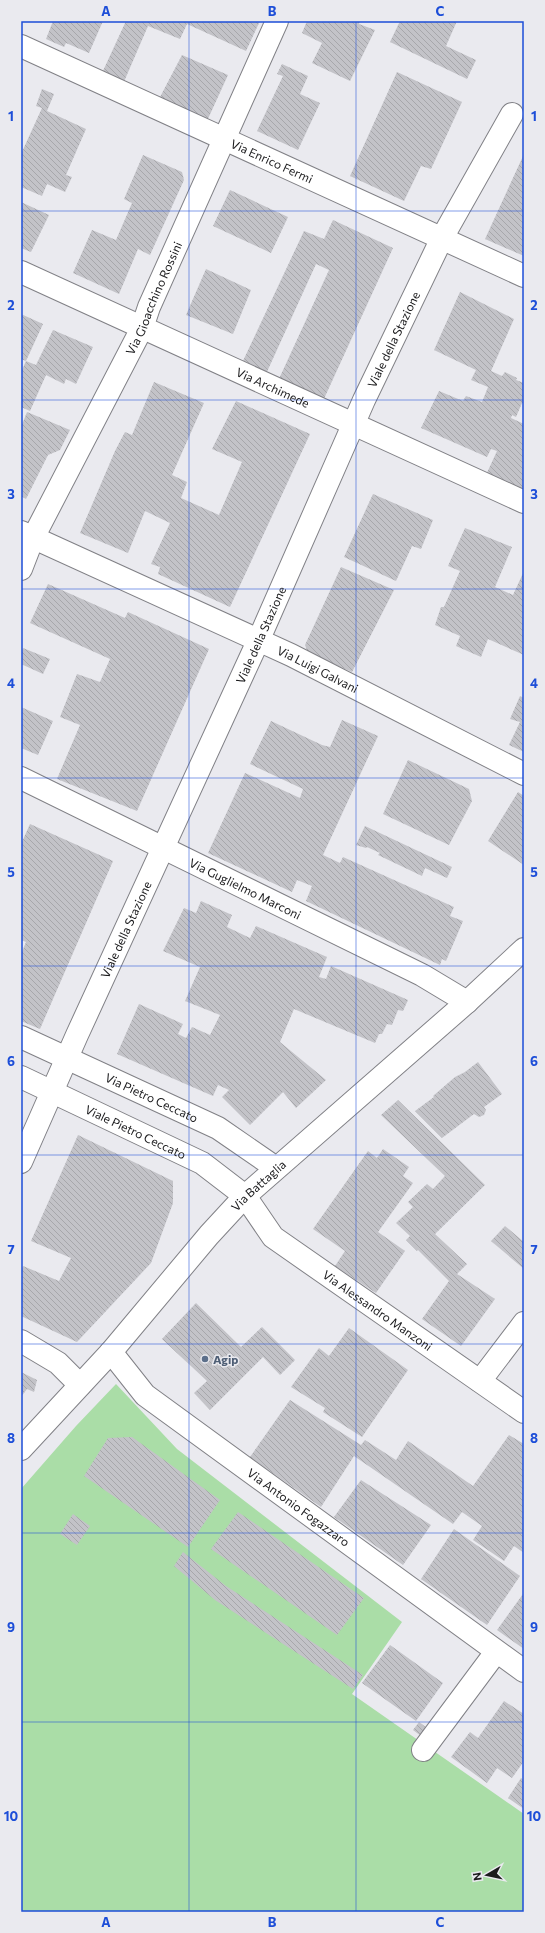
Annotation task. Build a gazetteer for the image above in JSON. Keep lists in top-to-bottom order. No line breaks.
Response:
{"streets":{"street":["Via Enrico Fermi","Via Gioacchino Rossini","Viale della Stazione","Via Archimede","Via Luigi Galvani","Via Guglielmo Marconi","Via Pietro Ceccato","Viale Pietro Ceccato","Via Battaglia","Via Alessandro Manzoni","Via Antonio Fogazzaro"]},"crossings":[["Via Enrico Fermi","Via Gioacchino Rossini"],["Via Enrico Fermi","Viale della Stazione"],["Via Gioacchino Rossini","Via Archimede"],["Via Gioacchino Rossini","Via Luigi Galvani"],["Viale della Stazione","Via Archimede"],["Viale della Stazione","Via Luigi Galvani"],["Viale della Stazione","Via Guglielmo Marconi"],["Viale della Stazione","Via Pietro Ceccato"],["Viale della Stazione","Viale Pietro Ceccato"],["Via Guglielmo Marconi","Via Battaglia"],["Via Pietro Ceccato","Via Battaglia"],["Viale Pietro Ceccato","Via Battaglia"],["Viale Pietro Ceccato","Via Alessandro Manzoni"],["Via Battaglia","Via Alessandro Manzoni"],["Via Battaglia","Via Antonio Fogazzaro"]],"places":["Agip"],"north":"left","grid":{"columns":["A","B","C"],"rows":["1","2","3","4","5","6","7","8","9","10"]}}
